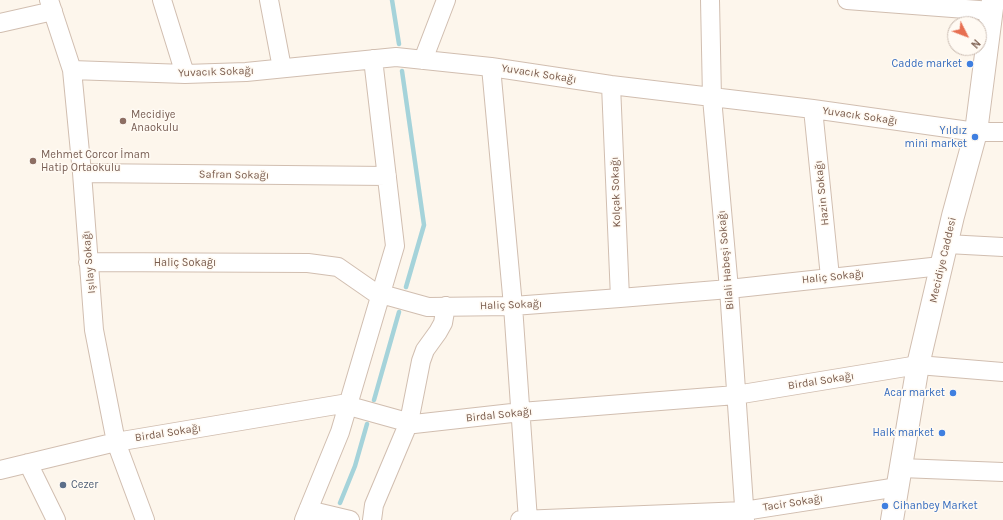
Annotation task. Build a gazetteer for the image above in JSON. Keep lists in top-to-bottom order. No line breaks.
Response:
{"streets":{"street":["Yuvacık Sokağı","Safran Sokağı","Kolçak Sokağı","Hazin Sokağı","Bilali Habeşi Sokağı","Mecidiye Caddesi","Işılay Sokağı","Haliç Sokağı","Birdal Sokağı","Tacir Sokağı"]},"crossings":[["Yuvacık Sokağı","Kolçak Sokağı"],["Yuvacık Sokağı","Hazin Sokağı"],["Yuvacık Sokağı","Bilali Habeşi Sokağı"],["Yuvacık Sokağı","Mecidiye Caddesi"],["Yuvacık Sokağı","Işılay Sokağı"],["Safran Sokağı","Işılay Sokağı"],["Kolçak Sokağı","Haliç Sokağı"],["Hazin Sokağı","Haliç Sokağı"],["Bilali Habeşi Sokağı","Haliç Sokağı"],["Bilali Habeşi Sokağı","Birdal Sokağı"],["Bilali Habeşi Sokağı","Tacir Sokağı"],["Mecidiye Caddesi","Haliç Sokağı"],["Mecidiye Caddesi","Birdal Sokağı"],["Mecidiye Caddesi","Tacir Sokağı"],["Işılay Sokağı","Haliç Sokağı"],["Işılay Sokağı","Birdal Sokağı"]],"places":["Cadde market","Mecidiye Anaokulu","Yıldız mini market","Mehmet Corcor İmam Hatip Ortaokulu","Acar market","Halk market","Cezer","Cihanbey Market"],"north":"bottom right"}
